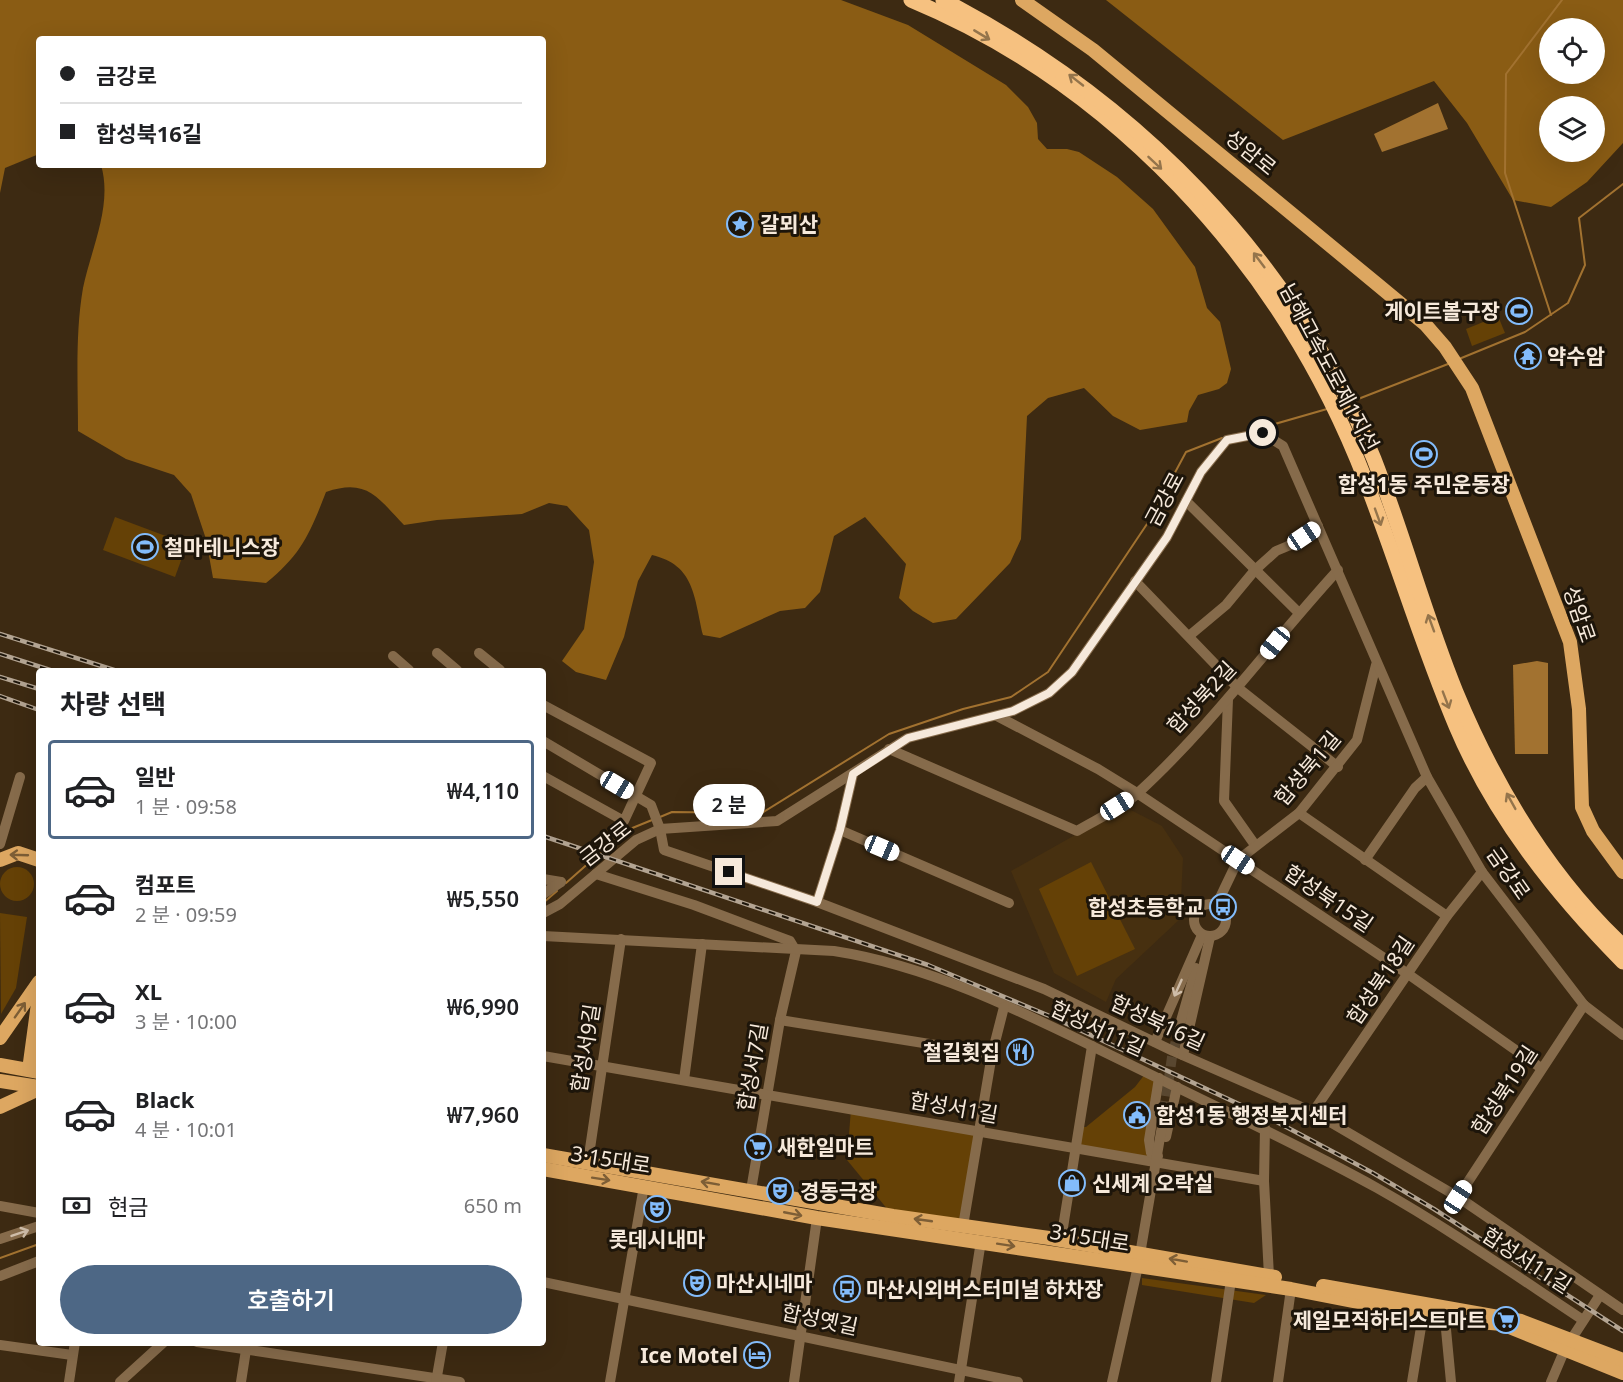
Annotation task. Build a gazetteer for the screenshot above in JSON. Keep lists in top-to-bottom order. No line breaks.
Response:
{"streets":{"highway":["남해고속도로제1지선"],"main road":["성암로","3·15대로"],"street":["금강로","합성북2길","합성북1길","합성북15길","합성북18길","합성북16길","합성서11길","합성서9길","합성서7길","합성북19길","합성서1길","합성옛길"]},"crossings":[["금강로","합성북2길"],["금강로","합성북1길"],["금강로","합성북15길"],["금강로","합성북18길"],["금강로","합성북16길"],["금강로","합성북19길"],["합성북2길","합성북15길"],["합성북1길","합성북15길"],["합성북15길","합성북18길"],["합성북15길","합성북19길"],["합성북18길","합성북16길"],["합성북16길","합성북19길"],["합성서11길","합성서9길"],["합성서11길","합성서7길"],["합성서9길","합성서1길"],["합성서9길","3·15대로"],["합성서7길","합성서1길"],["합성서7길","3·15대로"]],"places":{"place":["갈뫼산"],"sports":["게이트볼구장","합성1동 주민운동장","철마테니스장"],"temple":["약수암"],"bus stop":["합성초등학교","마산시외버스터미널 하차장"],"restaurant":["철길횟집"],"public building":["합성1동 행정복지센터"],"supermarket":["새한일마트","제일모직하티스트마트"],"shop":["신세계 오락실"],"theatre":["경동극장","롯데시내마","마산시네마"],"hotel":["Ice Motel"]},"page":{"banner":["금강로","합성북16길"],"heading":"차량 선택","list":[{"name":"일반","note":"1 분 · 09:58","value":"₩4,110"},{"name":"컴포트","note":"2 분 · 09:59","value":"₩5,550"},{"name":"XL","note":"3 분 · 10:00","value":"₩6,990"},{"name":"Black","note":"4 분 · 10:01","value":"₩7,960"}],"bubble":"2 분","pay":["현금","650 m"],"buttons":"호출하기"}}
